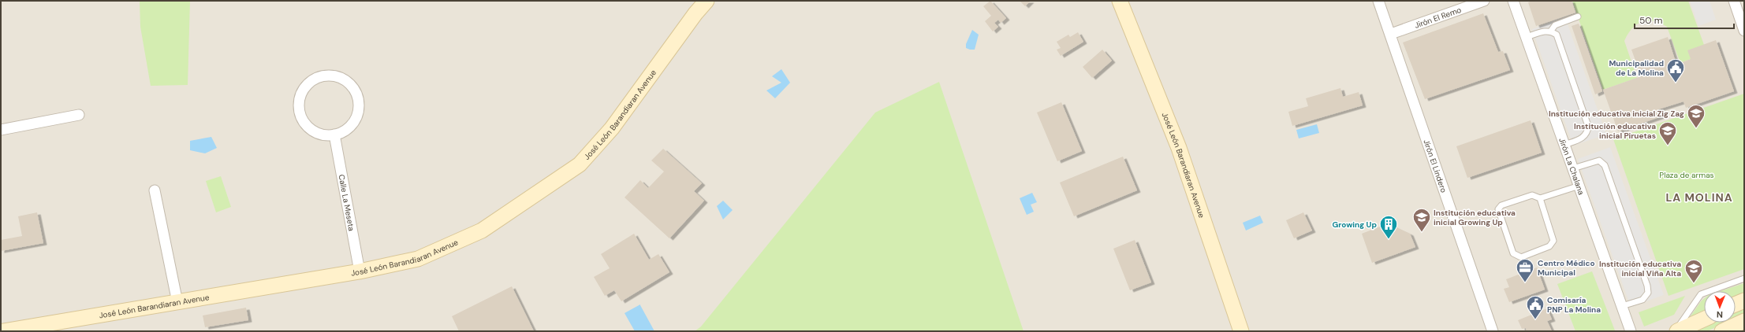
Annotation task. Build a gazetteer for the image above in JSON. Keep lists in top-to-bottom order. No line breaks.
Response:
{"streets":{"street":["Jirón El Remo","José León Barandiaran Avenue","Jirón El Lindero","Jirón La Chalana","Calle La Meseta"]},"crossings":[["Jirón El Remo","Jirón El Lindero"],["José León Barandiaran Avenue","Calle La Meseta"]],"districts":["LA MOLINA"],"parks":["Plaza de armas"],"places":{"public building":["Municipalidad de La Molina","Comisaría PNP La Molina"],"school or university":["Institución educativa inicial Zig Zag","Institución educativa inicial Piruetas","Institución educativa inicial Growing Up","Institución educativa inicial Viña Alta"],"building":["Growing Up"],"office":["Centro Médico Municipal"]},"scale_bar":"50 m","north":"bottom"}
